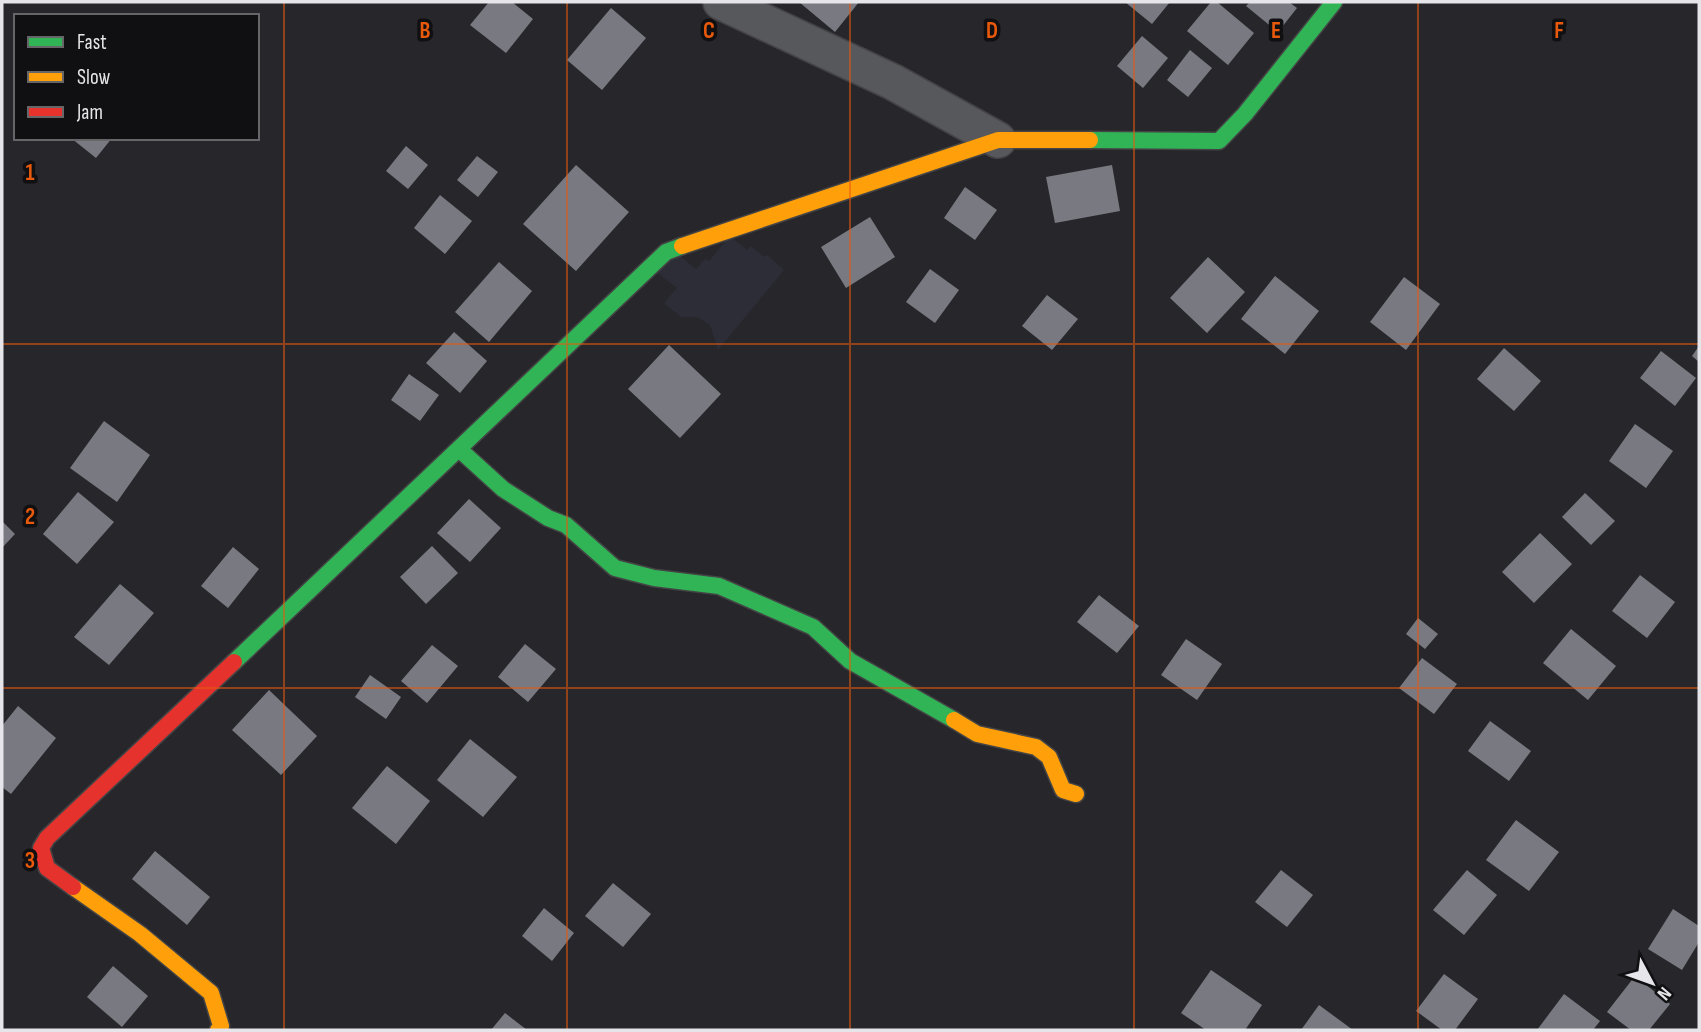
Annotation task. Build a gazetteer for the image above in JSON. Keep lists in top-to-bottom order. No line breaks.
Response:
{"legend":["Fast","Slow","Jam"],"north":"bottom right","grid":{"columns":["B","C","D","E","F"],"rows":["1","2","3"]}}
